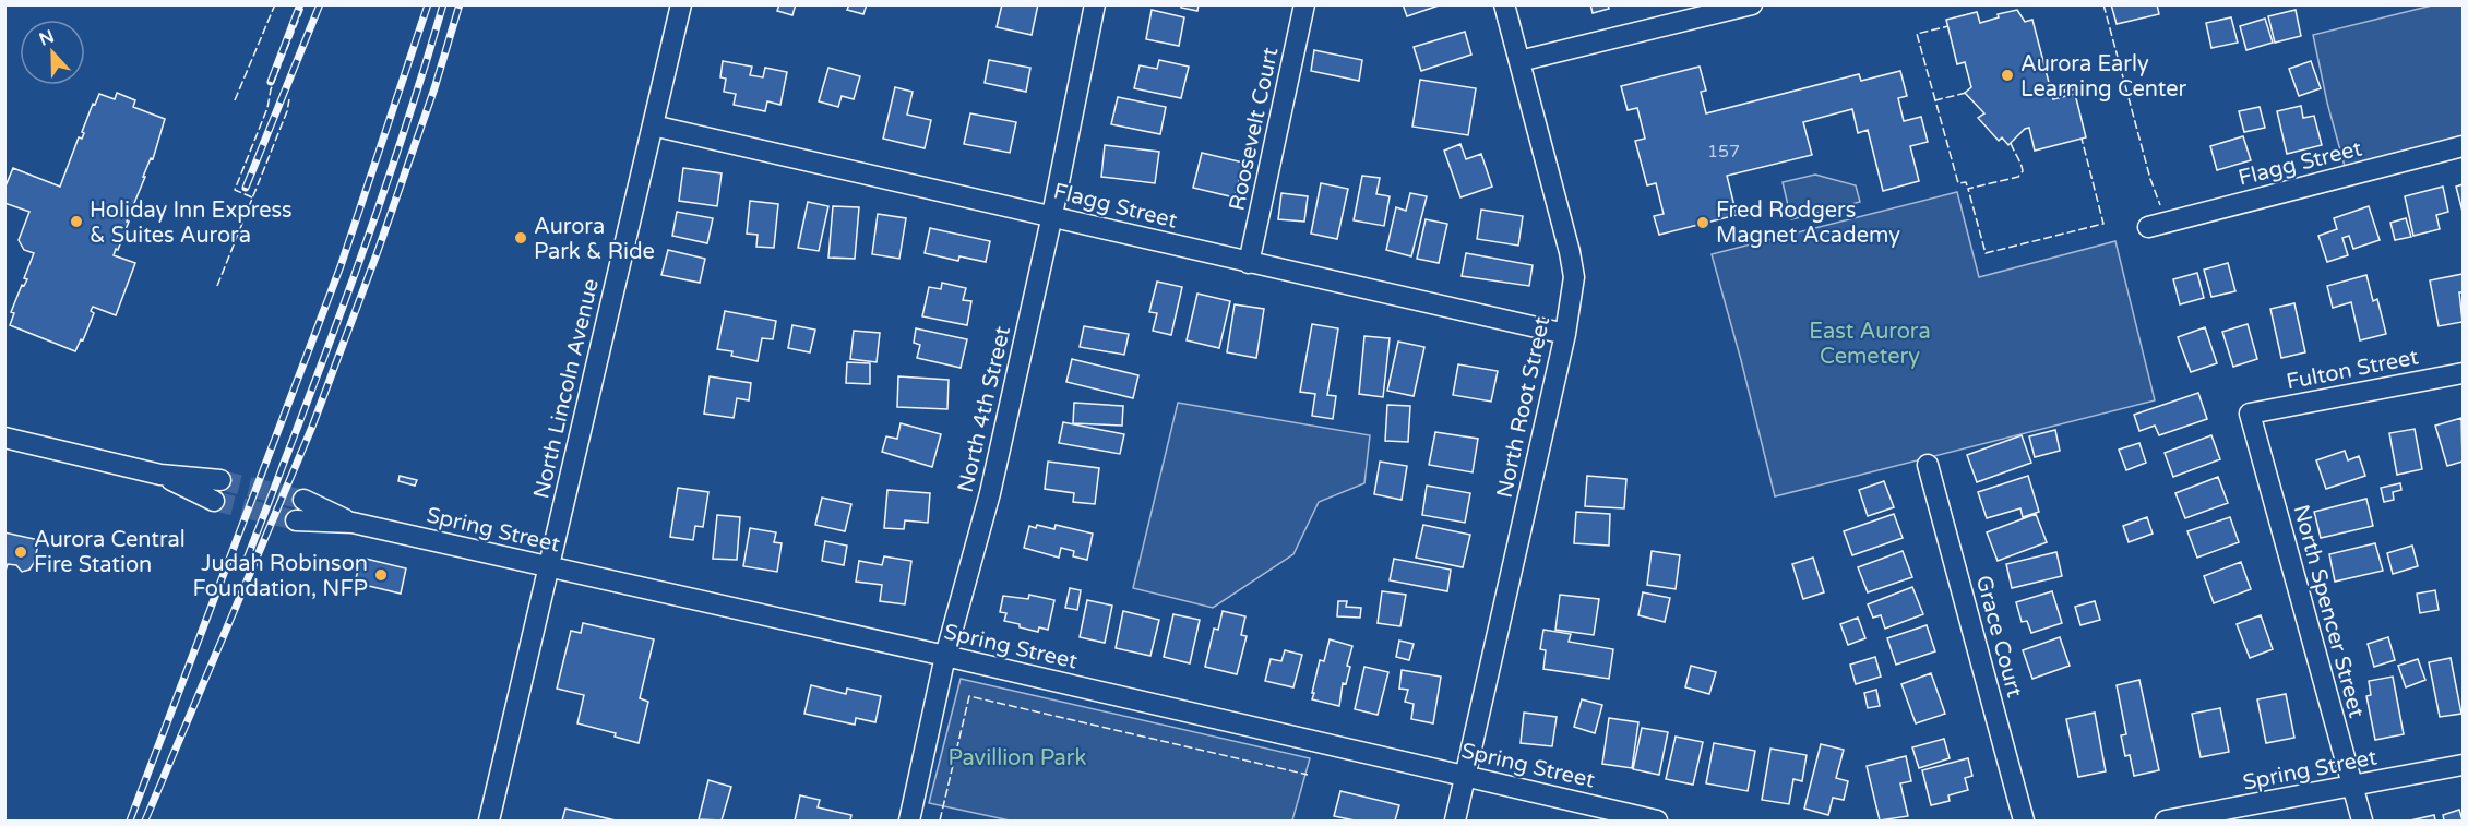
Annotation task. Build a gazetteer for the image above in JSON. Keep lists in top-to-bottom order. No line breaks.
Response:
{"streets":{"street":["Roosevelt Court","Flagg Street","Fulton Street","North Lincoln Avenue","North Root Street","North 4th Street","Spring Street","North Spencer Street","Grace Court"]},"crossings":[["Roosevelt Court","Flagg Street"],["Flagg Street","North Lincoln Avenue"],["Flagg Street","North Root Street"],["Flagg Street","North 4th Street"],["Fulton Street","North Spencer Street"],["North Lincoln Avenue","Spring Street"],["North Root Street","Spring Street"],["North 4th Street","Spring Street"],["Spring Street","North Spencer Street"]],"parks":["East Aurora Cemetery","Pavillion Park"],"places":["Aurora Early Learning Center","Holiday Inn Express & Suites Aurora","Fred Rodgers Magnet Academy","Aurora Park & Ride","Aurora Central Fire Station","Judah Robinson Foundation, NFP"],"house_numbers":["157"],"north":"top"}
